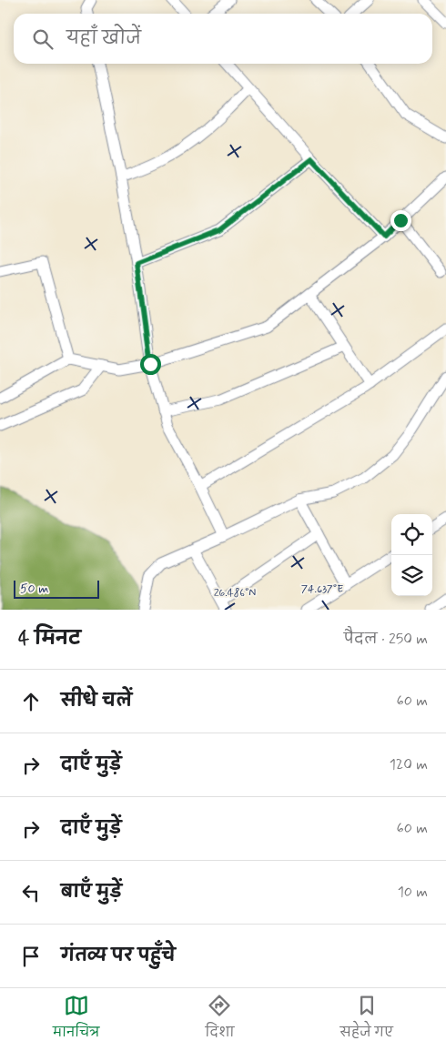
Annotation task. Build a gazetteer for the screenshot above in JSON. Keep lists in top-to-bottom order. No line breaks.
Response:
{"scale_bar":"50 m","page":{"search":"यहाँ खोजें","scale":"50 m","heading":["4 मिनट","पैदल · 250 m"],"list":[["सीधे चलें","60 m"],["दाएँ मुड़ें","120 m"],["दाएँ मुड़ें","60 m"],["बाएँ मुड़ें","10 m"],"गंतव्य पर पहुँचे"],"nav":["मानचित्र","दिशा","सहेजे गए"]},"coordinates":["74.637°E","26.486°N"]}
